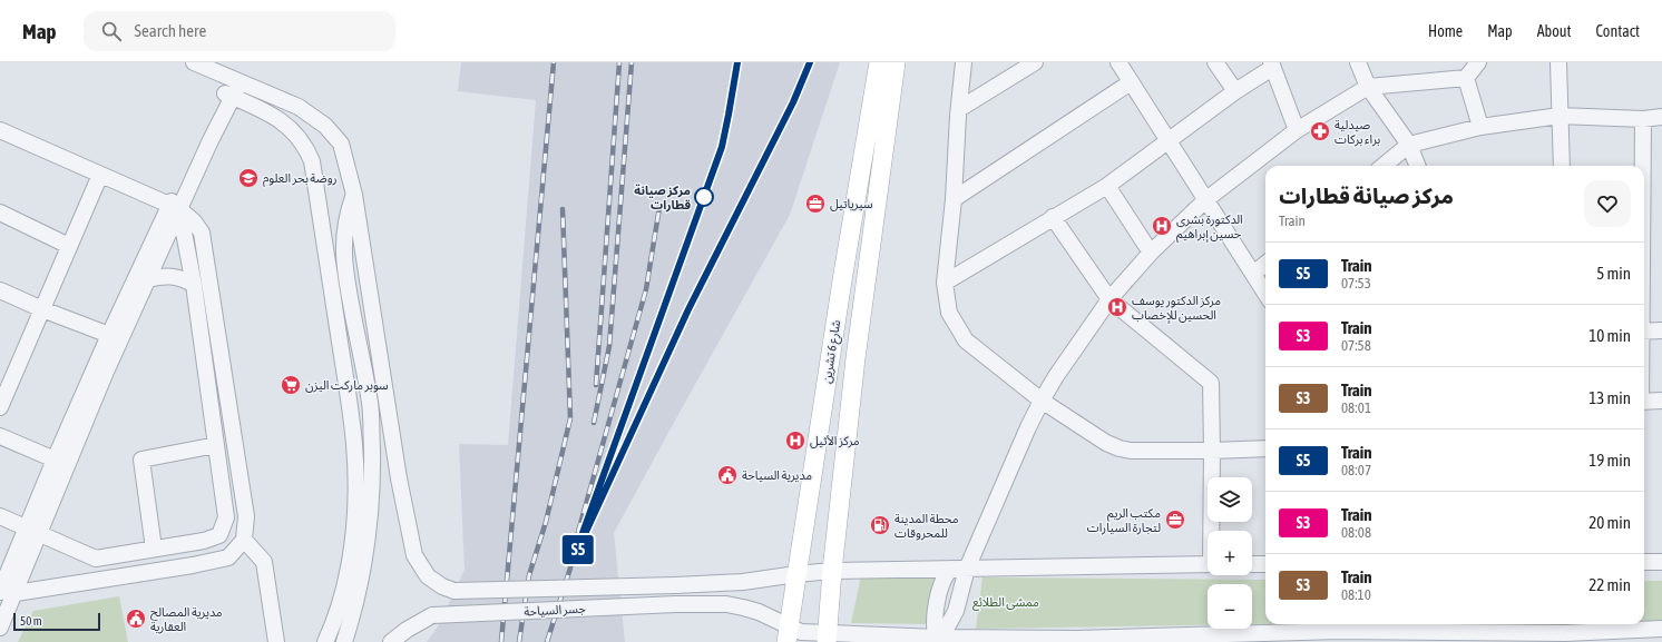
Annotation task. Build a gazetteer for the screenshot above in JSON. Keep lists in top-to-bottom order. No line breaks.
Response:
{"streets":{"main road":["شارع 6 تشرين"],"street":["جسر السياحة"]},"crossings":[["شارع 6 تشرين","جسر السياحة"]],"parks":["ممشى الطلائع"],"places":{"pharmacy":["صيدلية براء بركات"],"school or university":["روضة بحر العلوم"],"other":["مركز صيانة قطارات"],"office":["سيرياتيل","مكتب الريم لتجارة السيارات"],"hospital":["الدكتورة بشرى حسين إبراهيم","مركز الدكتور يوسف الحسين للإخصاب","مركز الأثيل"],"supermarket":["سوبر ماركت اليزن"],"public building":["مديرية السياحة","مديرية المصالح العقارية"],"fuel station":["محطة المدينة للمحروقات"]},"scale_bar":"50 m","page":{"header":"Map","search":"Search here","nav":["Home","Map","About","Contact"],"on_map":"S5","heading":["مركز صيانة قطارات","Train"],"list":[{"mark":"S5","name":"Train","note":"07:53","value":"5 min"},{"mark":"S3","name":"Train","note":"07:58","value":"10 min"},{"mark":"S3","name":"Train","note":"08:01","value":"13 min"},{"mark":"S5","name":"Train","note":"08:07","value":"19 min"},{"mark":"S3","name":"Train","note":"08:08","value":"20 min"},{"mark":"S3","name":"Train","note":"08:10","value":"22 min"}],"map_buttons":["+","−"],"scale":"50 m"}}
